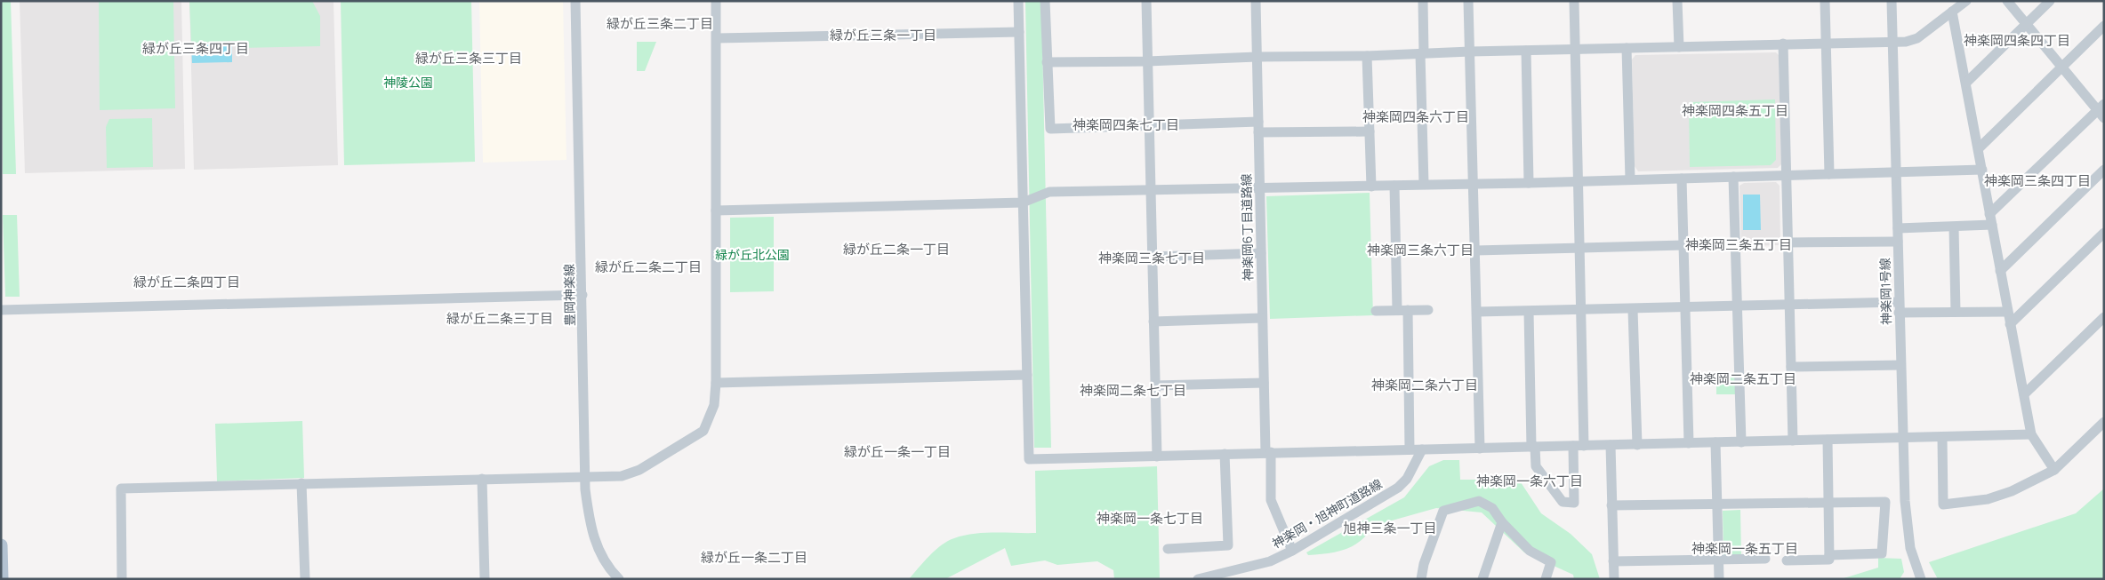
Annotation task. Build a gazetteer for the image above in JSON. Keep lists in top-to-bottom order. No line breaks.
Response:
{"streets":{"street":["神楽岡6丁目道路線","神楽岡1号線","豊岡神楽線","神楽岡・旭神町道路線"]},"crossings":[["神楽岡6丁目道路線","神楽岡・旭神町道路線"]],"districts":["緑が丘三条二丁目","緑が丘三条一丁目","神楽岡四条四丁目","緑が丘三条四丁目","緑が丘三条三丁目","神楽岡四条五丁目","神楽岡四条六丁目","神楽岡四条七丁目","神楽岡三条四丁目","神楽岡三条五丁目","緑が丘二条一丁目","神楽岡三条六丁目","神楽岡三条七丁目","緑が丘二条二丁目","緑が丘二条四丁目","緑が丘二条三丁目","神楽岡二条五丁目","神楽岡二条六丁目","神楽岡二条七丁目","緑が丘一条一丁目","神楽岡一条六丁目","神楽岡一条七丁目","旭神三条一丁目","神楽岡一条五丁目","緑が丘一条二丁目"],"parks":["神陵公園","緑が丘北公園"]}
